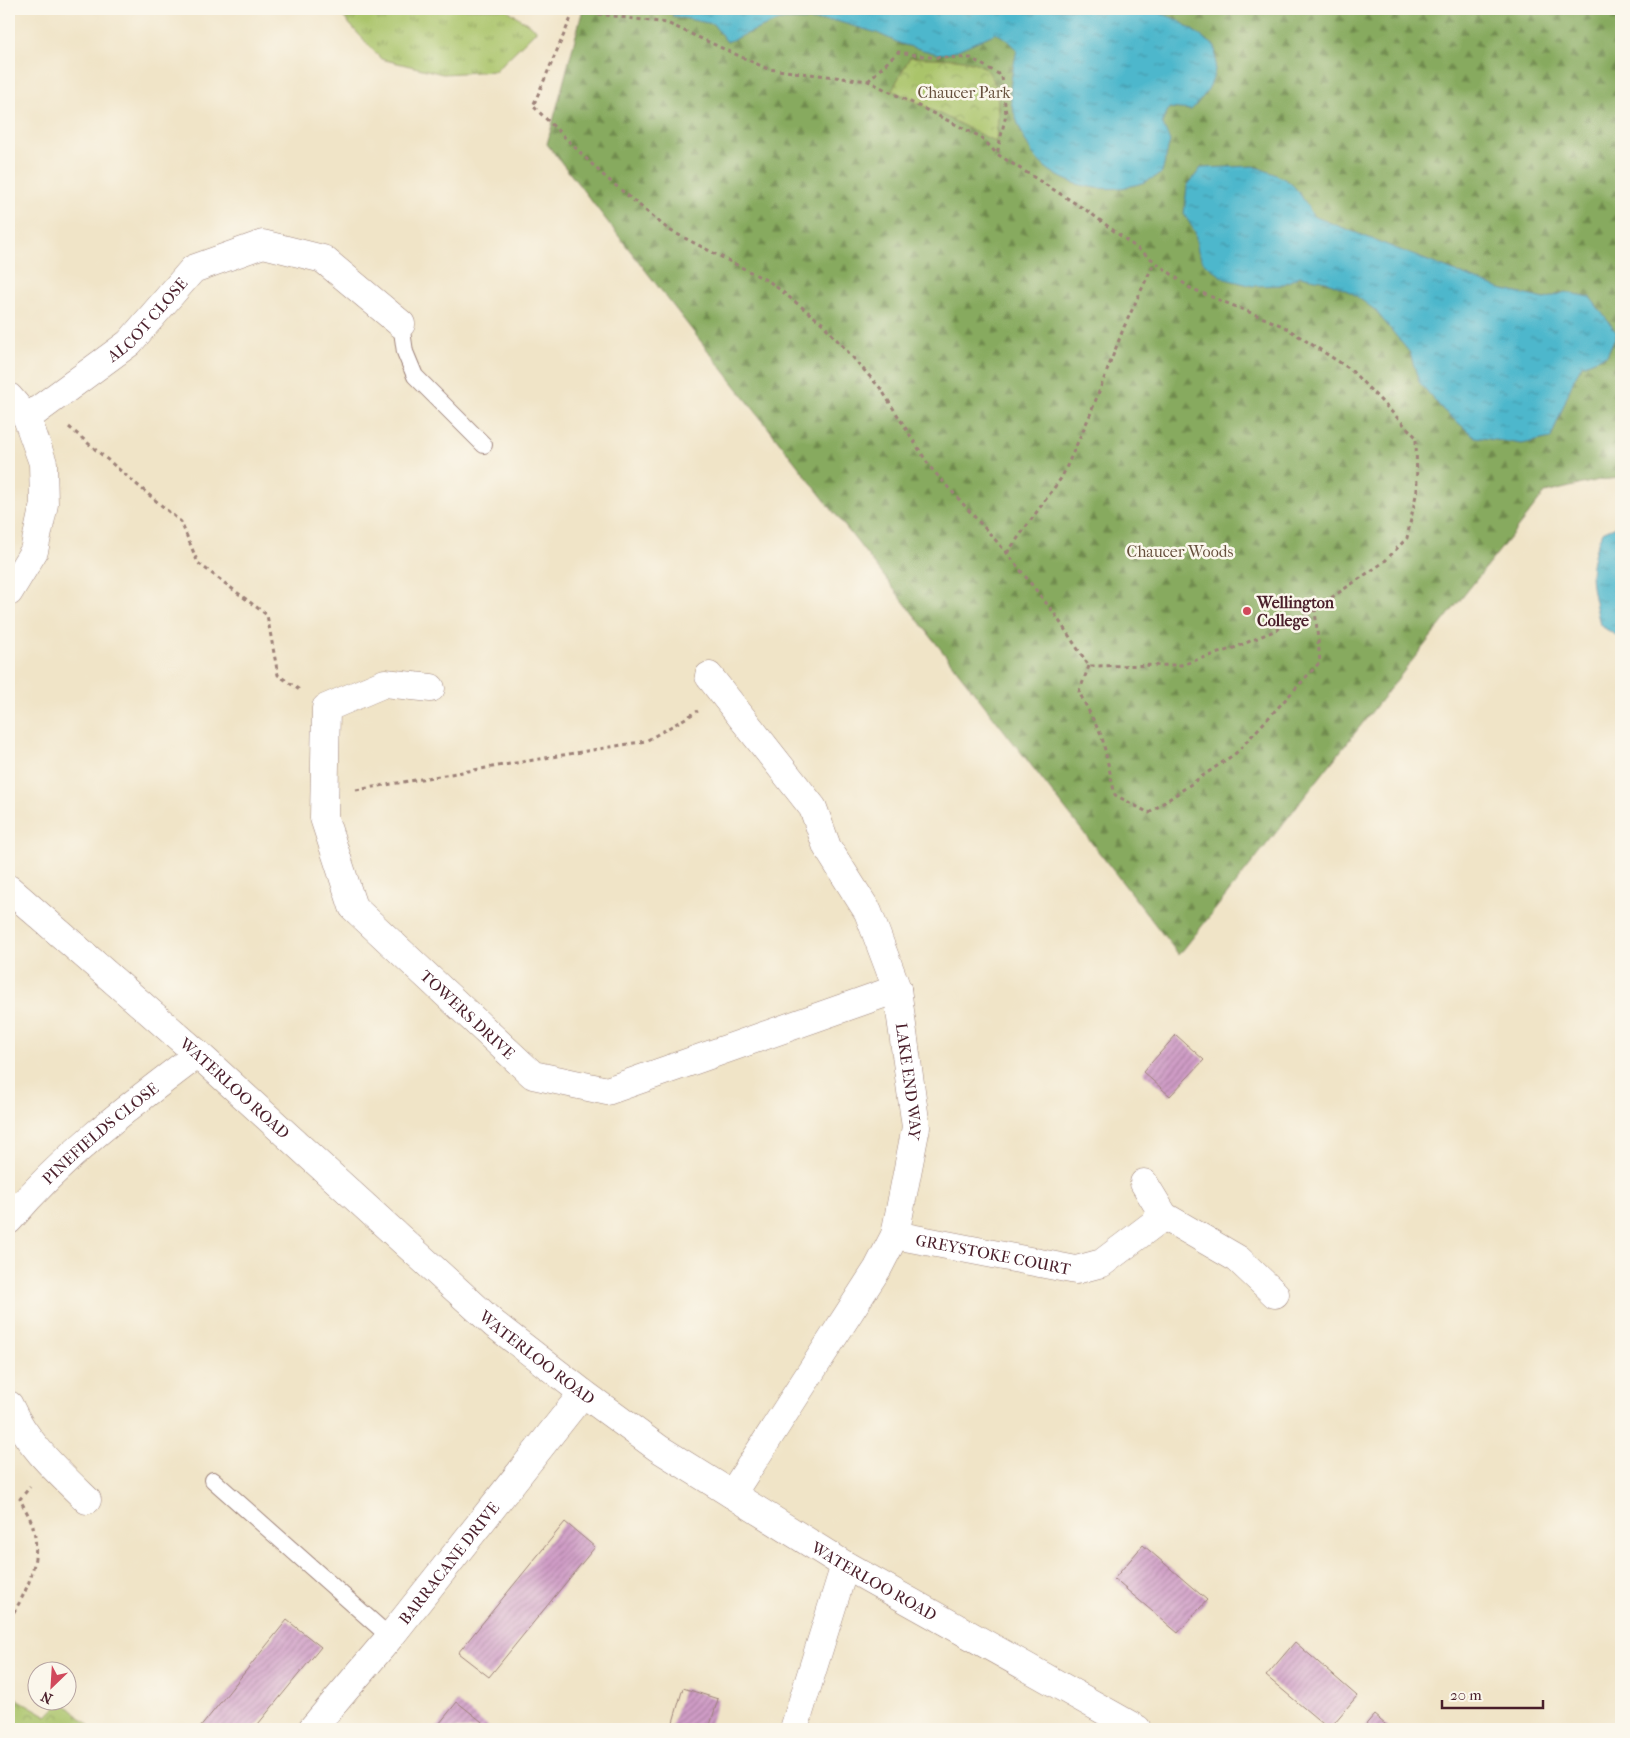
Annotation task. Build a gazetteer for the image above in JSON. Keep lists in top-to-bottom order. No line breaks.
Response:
{"streets":{"street":["ALCOT CLOSE","TOWERS DRIVE","LAKE END WAY","WATERLOO ROAD","PINEFIELDS CLOSE","GREYSTOKE COURT","BARRACANE DRIVE"]},"crossings":[["TOWERS DRIVE","LAKE END WAY"],["LAKE END WAY","WATERLOO ROAD"],["LAKE END WAY","GREYSTOKE COURT"],["WATERLOO ROAD","PINEFIELDS CLOSE"],["WATERLOO ROAD","BARRACANE DRIVE"]],"parks":["Chaucer Park","Chaucer Woods"],"places":["Wellington College"],"scale_bar":"20 m","north":"bottom left"}
